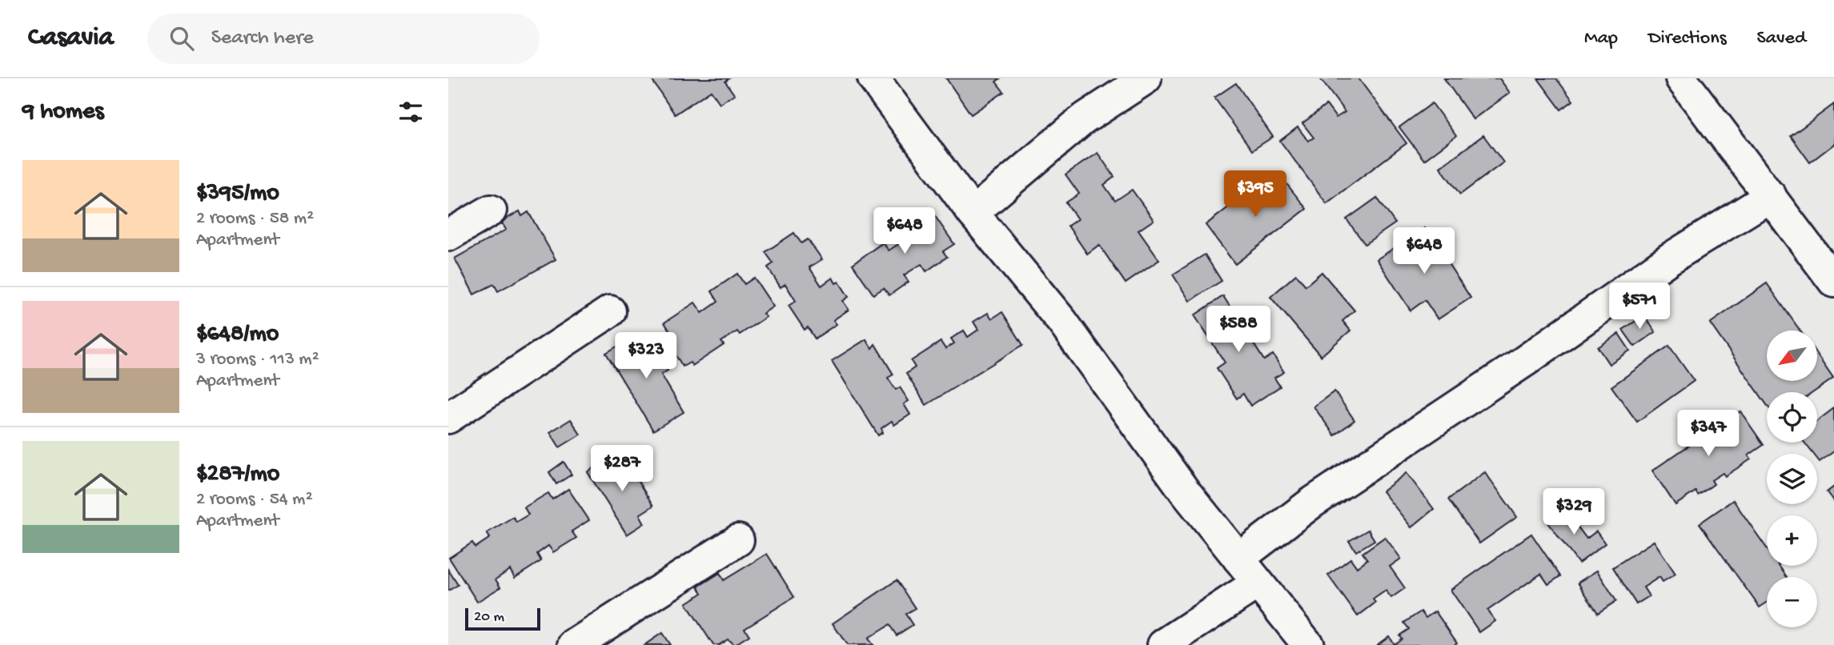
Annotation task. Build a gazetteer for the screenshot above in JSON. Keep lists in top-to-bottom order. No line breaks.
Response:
{"scale_bar":"20 m","north":"bottom left","page":{"header":"Casavia","search":"Search here","nav":["Map","Directions","Saved"],"heading":"9 homes","list":[{"name":"$395/mo","note":"2 rooms · 58 m² · Apartment"},{"name":"$648/mo","note":"3 rooms · 113 m² · Apartment"},{"name":"$287/mo","note":"2 rooms · 54 m² · Apartment"}],"price":["$395","$648","$648","$571","$588","$323","$347","$287","$329"],"map_buttons":["+","−"],"scale":"20 m"}}
